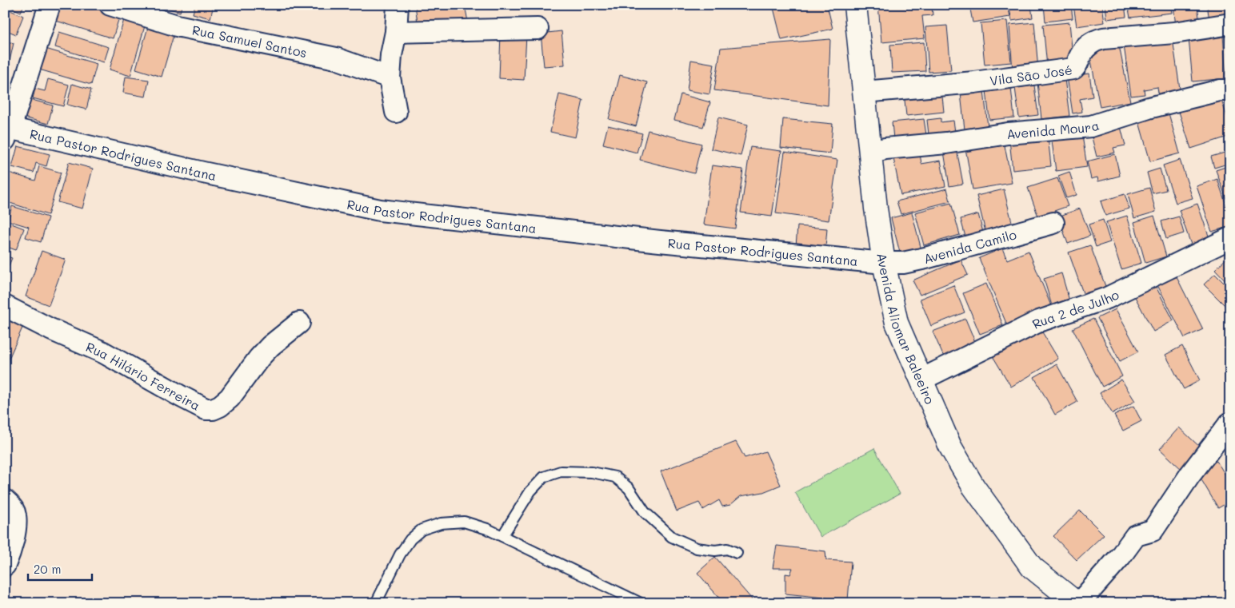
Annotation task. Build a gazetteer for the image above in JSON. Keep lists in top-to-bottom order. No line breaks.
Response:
{"streets":{"main road":["Avenida Aliomar Baleeiro"],"street":["Rua Samuel Santos","Vila São José","Avenida Moura","Rua Pastor Rodrigues Santana","Avenida Camilo","Rua 2 de Julho","Rua Hilário Ferreira"]},"crossings":[["Vila São José","Avenida Aliomar Baleeiro"],["Avenida Moura","Avenida Aliomar Baleeiro"],["Rua Pastor Rodrigues Santana","Avenida Camilo"],["Rua Pastor Rodrigues Santana","Avenida Aliomar Baleeiro"],["Avenida Camilo","Avenida Aliomar Baleeiro"],["Rua 2 de Julho","Avenida Aliomar Baleeiro"]],"scale_bar":"20 m"}
